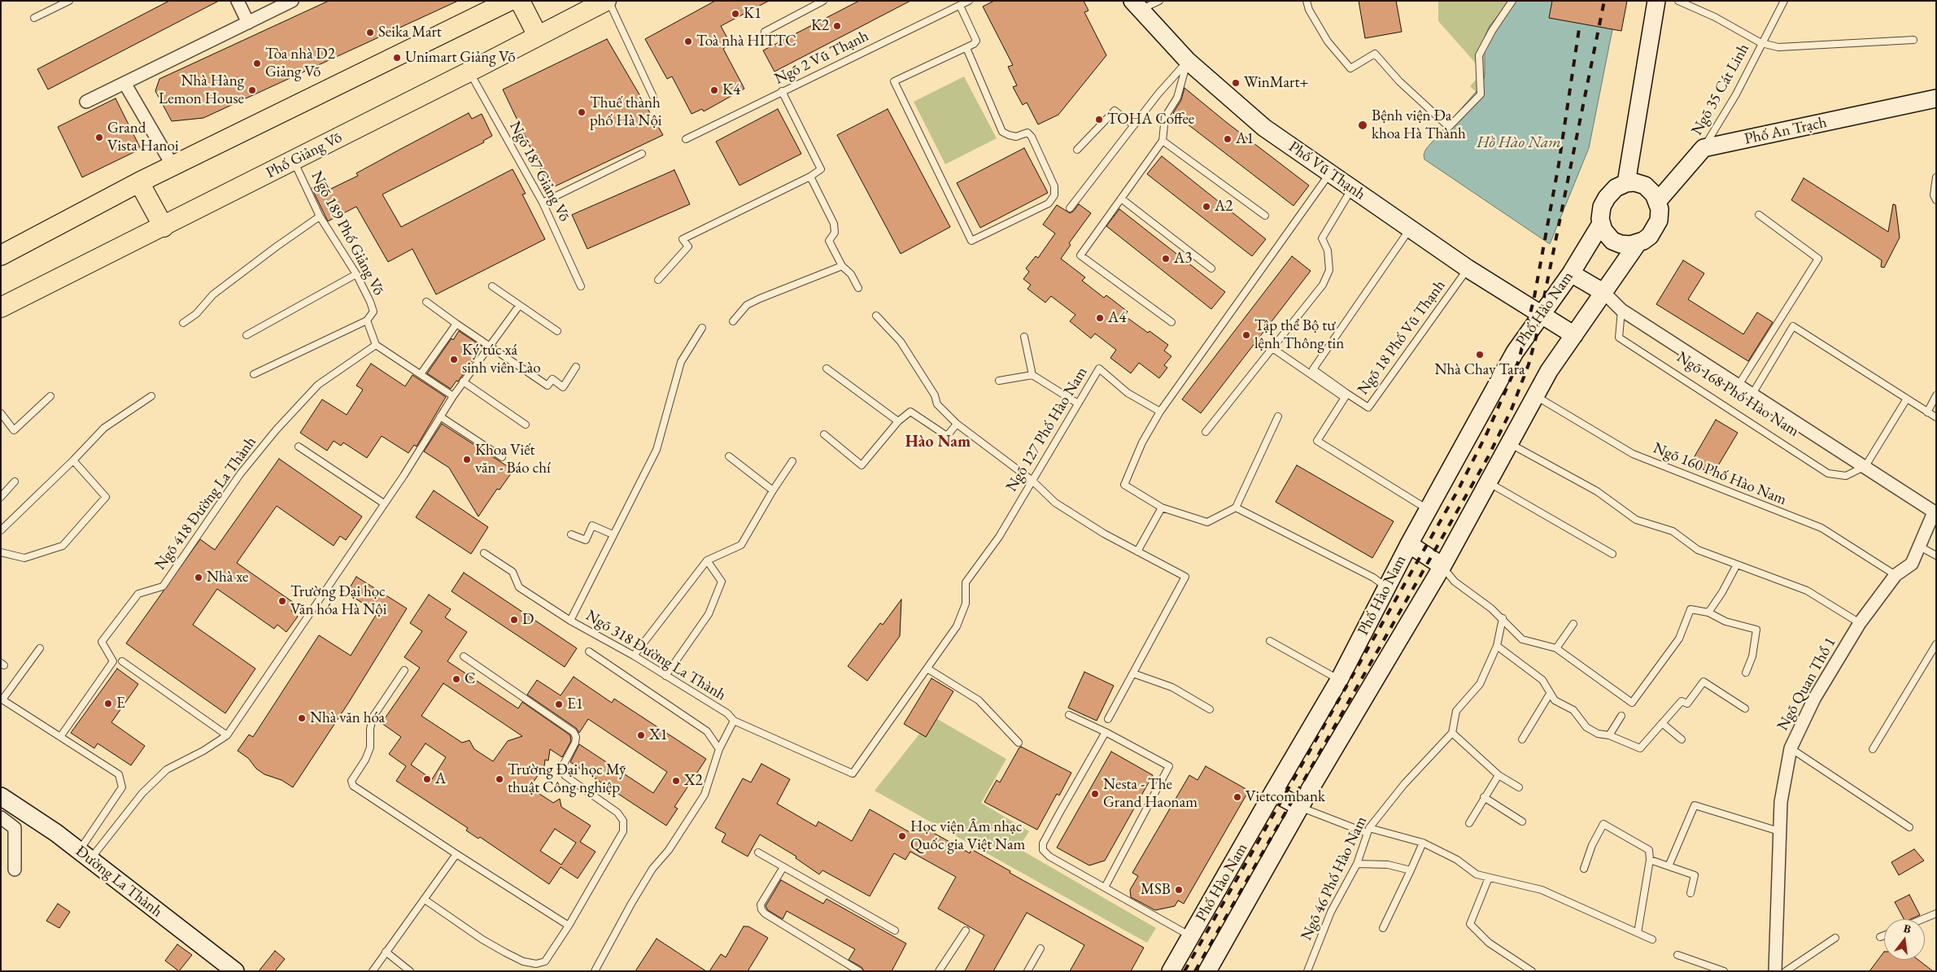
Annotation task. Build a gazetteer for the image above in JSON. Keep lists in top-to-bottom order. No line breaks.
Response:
{"streets":{"main road":["Phố An Trạch","Phố Giảng Võ","Phố Vũ Thạnh","Phố Hào Nam","Đường La Thành"],"street":["Ngõ 168 Phố Hào Nam","Ngõ Quan Thổ 1"],"lane":["Ngõ 2 Vũ Thạnh","Ngõ 35 Cát Linh","Ngõ 187 Giảng Võ","Ngõ 189 Phố Giảng Võ","Ngõ 18 Phố Vũ Thạnh","Ngõ 127 Phố Hào Nam","Ngõ 160 Phố Hào Nam","Ngõ 418 Đường La Thành","Ngõ 318 Đường La Thành","Ngõ 46 Phố Hào Nam"]},"crossings":[["Ngõ 35 Cát Linh","Phố An Trạch"],["Phố Giảng Võ","Ngõ 187 Giảng Võ"],["Phố Giảng Võ","Ngõ 189 Phố Giảng Võ"],["Phố Vũ Thạnh","Phố Hào Nam"],["Phố Vũ Thạnh","Ngõ 18 Phố Vũ Thạnh"],["Ngõ 189 Phố Giảng Võ","Ngõ 418 Đường La Thành"],["Phố Hào Nam","Ngõ 168 Phố Hào Nam"],["Phố Hào Nam","Ngõ 160 Phố Hào Nam"],["Ngõ 168 Phố Hào Nam","Ngõ Quan Thổ 1"],["Ngõ 127 Phố Hào Nam","Ngõ 318 Đường La Thành"],["Ngõ 160 Phố Hào Nam","Ngõ Quan Thổ 1"]],"districts":["Hào Nam"],"water":["Hồ Hào Nam"],"places":["K1","K2","Seika Mart","Toà nhà HITTC","Unimart Giảng Võ","Tòa nhà D2 Giảng Võ","WinMart+","Nhà Hàng Lemon House","K4","Thuế thành phố Hà Nội","TOHA Coffee","Bệnh viện Đa khoa Hà Thành","Grand Vista Hanoi","A1","A2","A3","A4","Tập thể Bộ tư lệnh Thông tin","Nhà Chay Tara","Ký túc xá sinh viên Lào","Khoa Viết văn - Báo chí","Nhà xe","Trường Đại học Văn hóa Hà Nội","D","C","E","E1","Nhà văn hóa","X1","A","Trường Đại học Mỹ thuật Công nghiệp","X2","Nesta - The Grand Haonam","Vietcombank","Học viện Âm nhạc Quốc gia Việt Nam","MSB"],"north":"top"}
